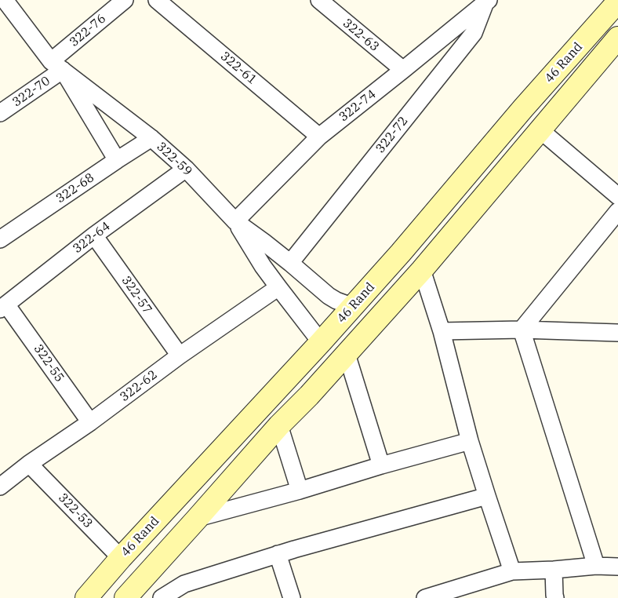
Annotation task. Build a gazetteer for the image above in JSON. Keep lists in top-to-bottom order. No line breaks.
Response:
{"streets":{"main road":["46 Rand"],"street":["322-76","322-63","322-61","322-70","322-74","322-72","322-59","322-68","322-64","322-57","322-55","322-62","322-53"]},"crossings":[["322-76","322-70"],["322-76","322-59"],["322-63","322-74"],["46 Rand","322-59"],["46 Rand","322-53"],["322-61","322-74"],["322-70","322-59"],["322-74","322-72"],["322-74","322-59"],["322-72","322-59"],["322-59","322-68"],["322-59","322-64"],["322-64","322-57"],["322-64","322-55"],["322-57","322-62"],["322-55","322-62"],["322-62","322-53"]]}
